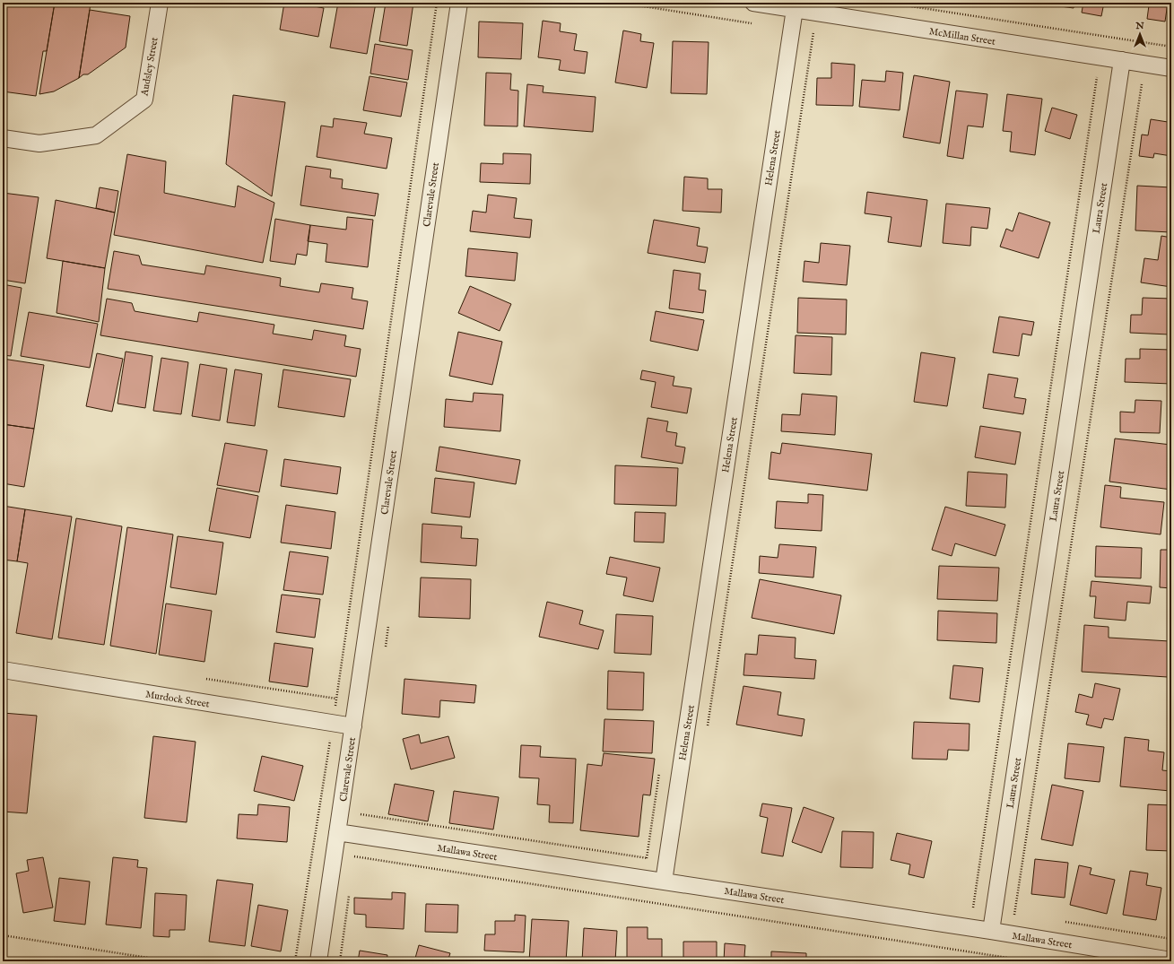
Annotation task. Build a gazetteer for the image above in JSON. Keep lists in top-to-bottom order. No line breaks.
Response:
{"streets":{"street":["McMillan Street","Audsley Street","Helena Street","Clarevale Street","Laura Street","Murdock Street","Mallawa Street"]},"crossings":[["McMillan Street","Helena Street"],["McMillan Street","Laura Street"],["Helena Street","Mallawa Street"],["Clarevale Street","Murdock Street"],["Clarevale Street","Mallawa Street"],["Laura Street","Mallawa Street"]],"north":"top"}
